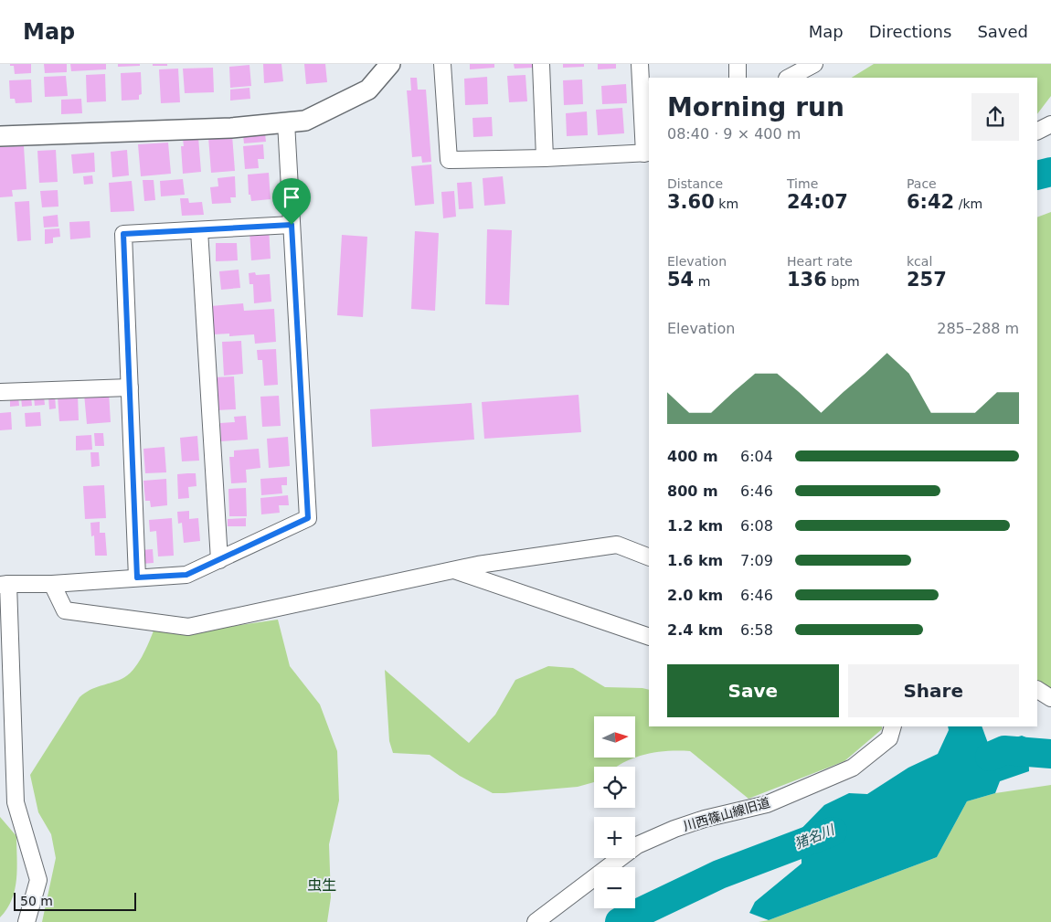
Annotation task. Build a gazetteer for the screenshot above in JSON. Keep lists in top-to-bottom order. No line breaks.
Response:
{"streets":{"street":["川西篠山線旧道"]},"districts":["虫生"],"water":["猪名川"],"scale_bar":"50 m","north":"right","page":{"header":"Map","nav":["Map","Directions","Saved"],"heading":["Morning run","08:40 · 9 × 400 m"],"stats":[["Distance","3.60 km"],["Time","24:07"],["Pace","6:42 /km"],["Elevation","54 m"],["Heart rate","136 bpm"],["kcal","257"]],"chart":["Elevation","285–288 m"],"list":[{"name":"400 m","note":"6:04"},{"name":"800 m","note":"6:46"},{"name":"1.2 km","note":"6:08"},{"name":"1.6 km","note":"7:09"},{"name":"2.0 km","note":"6:46"},{"name":"2.4 km","note":"6:58"}],"buttons":["Save","Share"],"map_buttons":["+","−"],"scale":"50 m"}}
